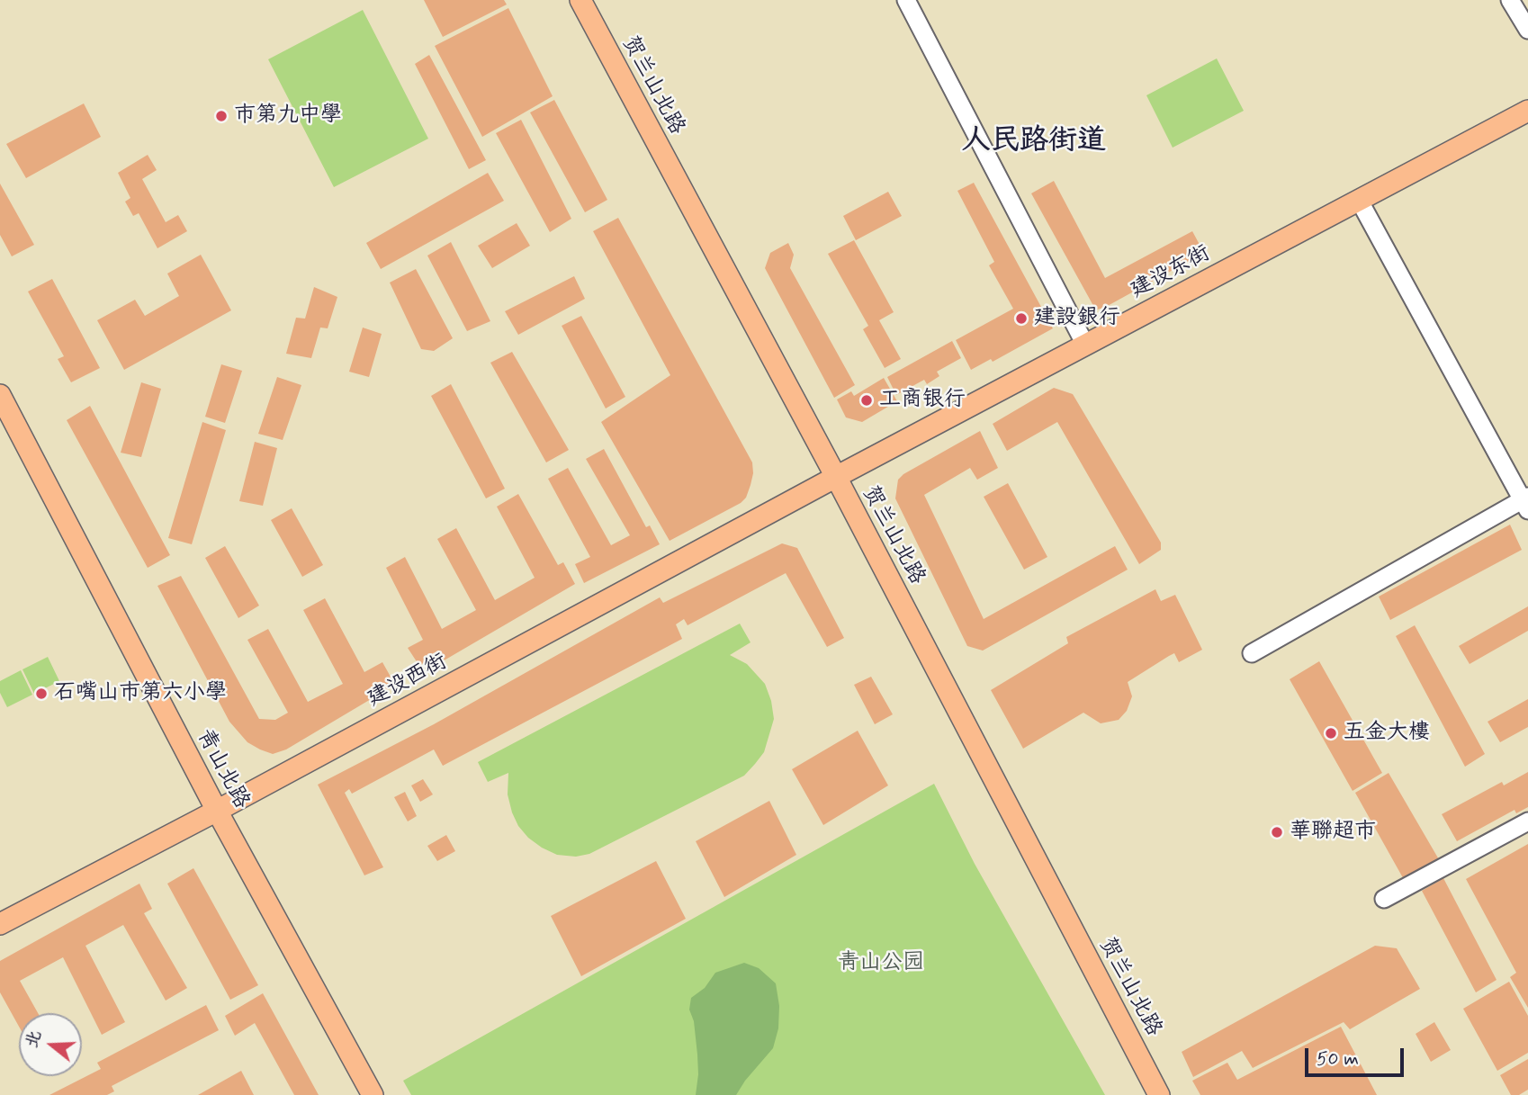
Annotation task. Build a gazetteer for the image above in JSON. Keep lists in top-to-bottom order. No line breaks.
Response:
{"streets":{"main road":["贺兰山北路","建设东街","建设西街","青山北路"]},"crossings":[["贺兰山北路","建设东街"],["贺兰山北路","建设西街"],["建设东街","建设西街"],["建设西街","青山北路"]],"districts":["人民路街道"],"parks":["青山公园"],"places":["市第九中學","建設銀行","工商银行","石嘴山市第六小學","五金大樓","華聯超市"],"scale_bar":"50 m","north":"left"}
